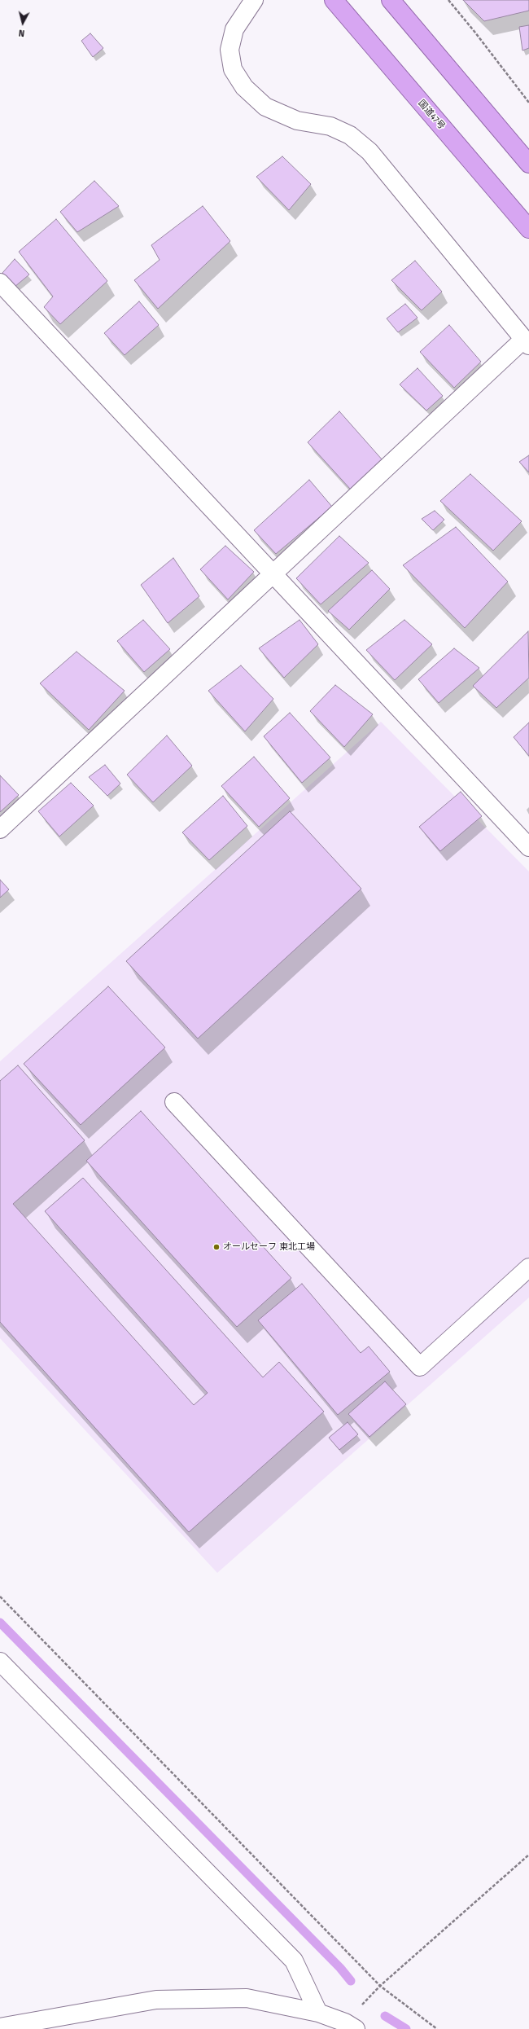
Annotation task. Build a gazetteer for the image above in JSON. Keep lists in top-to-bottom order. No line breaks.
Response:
{"streets":{"highway":["国道47号"]},"places":["オールセーフ 東北工場"],"north":"bottom"}
